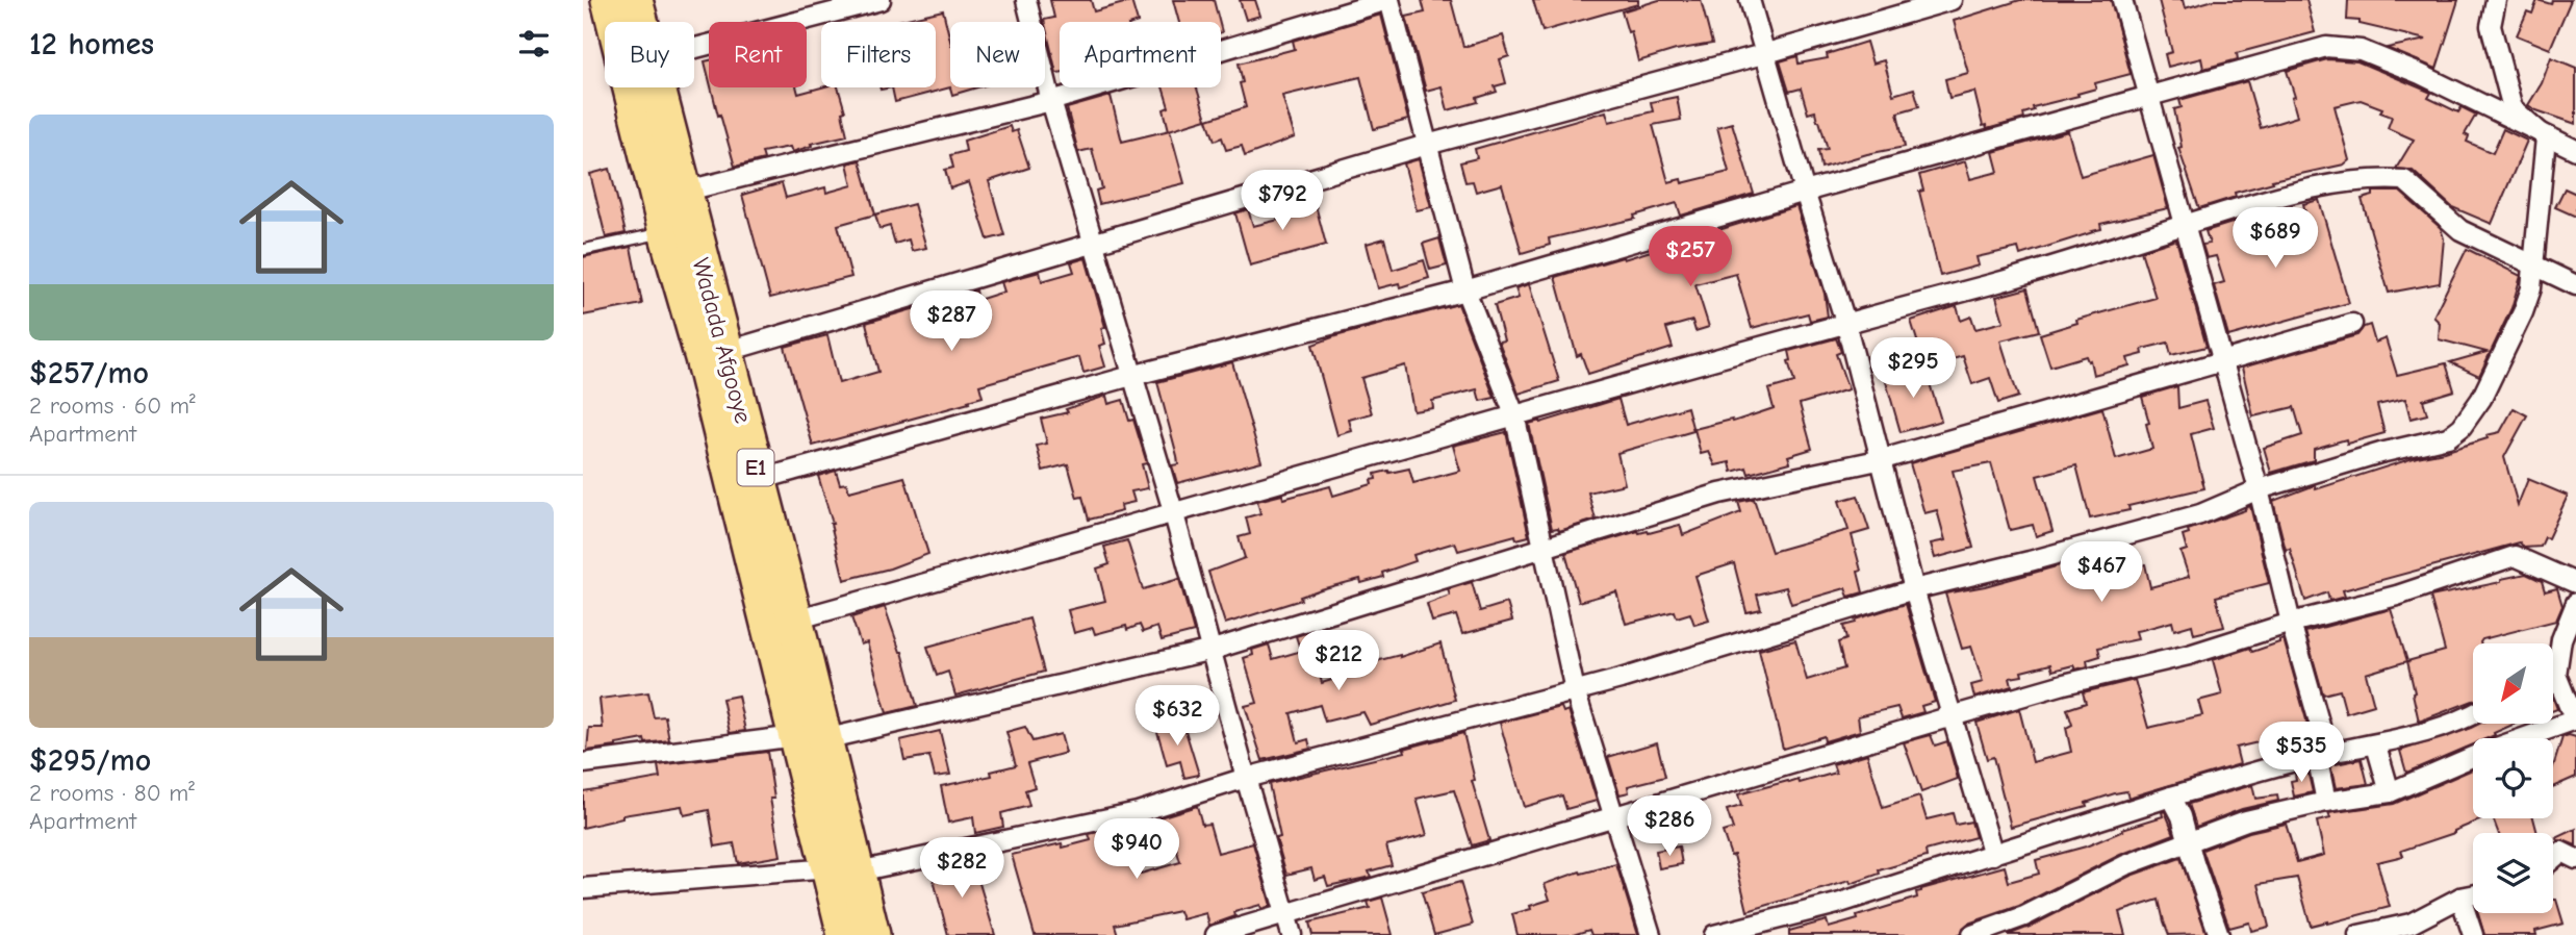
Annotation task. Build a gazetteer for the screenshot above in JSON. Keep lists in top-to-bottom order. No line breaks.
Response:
{"streets":{"highway":["Wadada Afgooye","E1"]},"north":"bottom left","page":{"heading":"12 homes","chip":["Buy","Rent","Filters","New","Apartment"],"list":[{"name":"$257/mo","note":"2 rooms · 60 m² · Apartment"},{"name":"$295/mo","note":"2 rooms · 80 m² · Apartment"}],"price":["$792","$689","$257","$287","$295","$467","$212","$632","$535","$286","$940","$282"]}}
